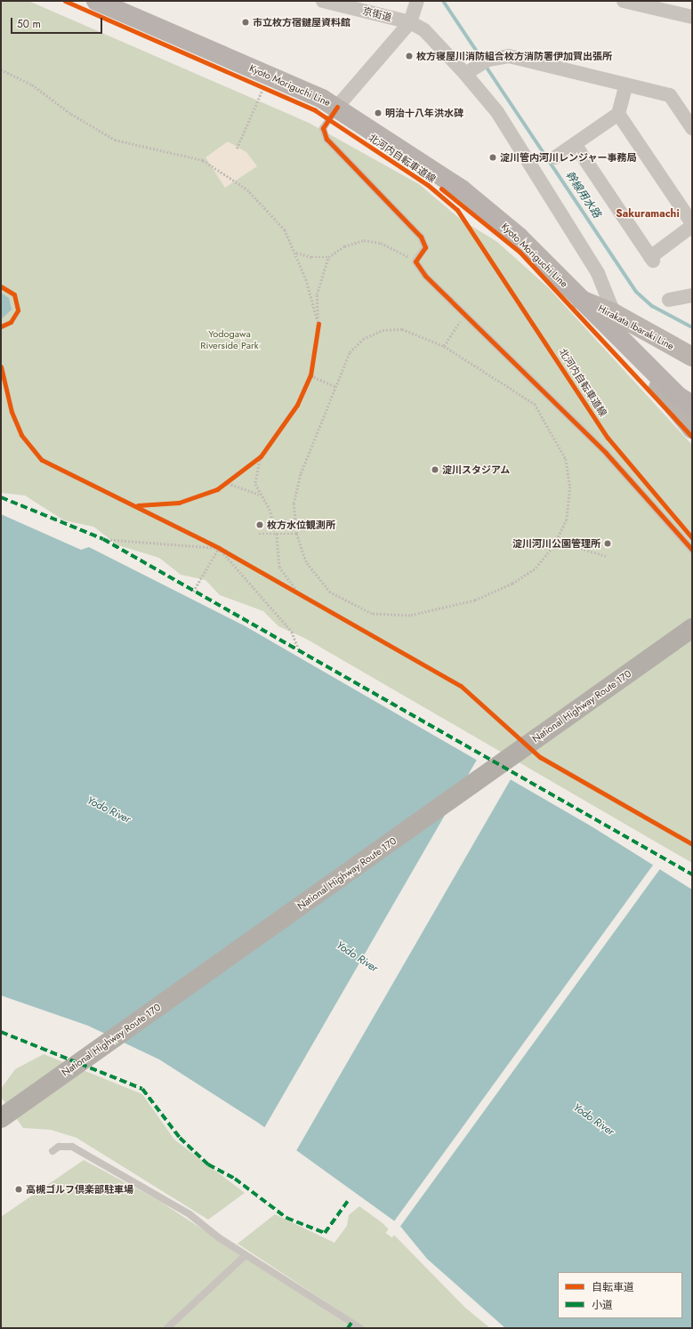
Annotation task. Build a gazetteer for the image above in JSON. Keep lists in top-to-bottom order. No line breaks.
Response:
{"streets":{"highway":["National Highway Route 170"],"main road":["Kyoto Moriguchi Line","Hirakata Ibaraki Line"],"street":["京街道"],"cycle path":["北河内自転車道線"]},"crossings":[["京街道","Hirakata Ibaraki Line"],["Kyoto Moriguchi Line","Hirakata Ibaraki Line"]],"districts":["Sakuramachi"],"water":["幹線用水路","Yodo River"],"parks":["Yodogawa Riverside Park"],"places":["市立枚方宿鍵屋資料館","枚方寝屋川消防組合枚方消防署伊加賀出張所","明治十八年洪水碑","淀川管内河川レンジャー事務局","淀川スタジアム","枚方水位観測所","淀川河川公園管理所","高槻ゴルフ倶楽部駐車場"],"legend":["自転車道","小道"],"scale_bar":"50 m"}
